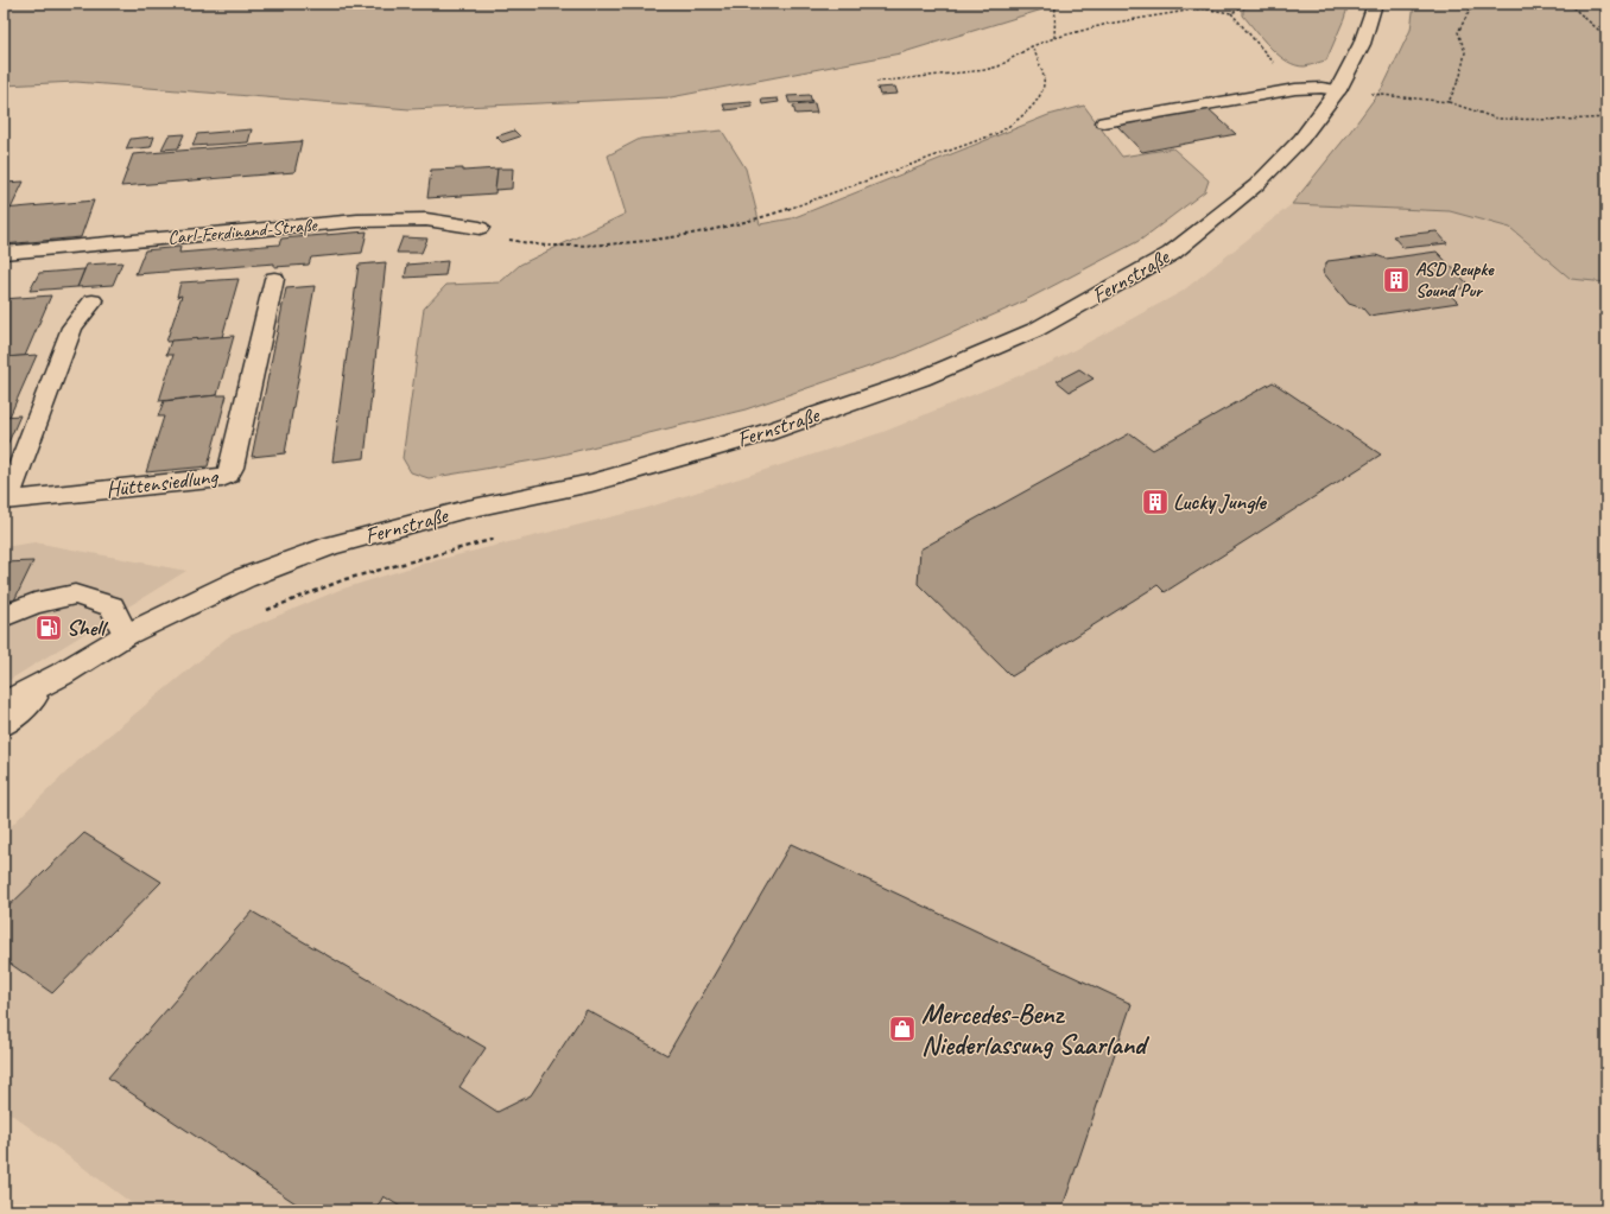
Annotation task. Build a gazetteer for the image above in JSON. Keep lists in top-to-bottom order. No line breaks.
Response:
{"streets":{"main road":["Carl-Ferdinand-Straße","Fernstraße","Hüttensiedlung"]},"places":{"building":["ASD Reupke Sound Pur","Lucky Jungle"],"fuel station":["Shell"],"shop":["Mercedes-Benz Niederlassung Saarland"]}}
